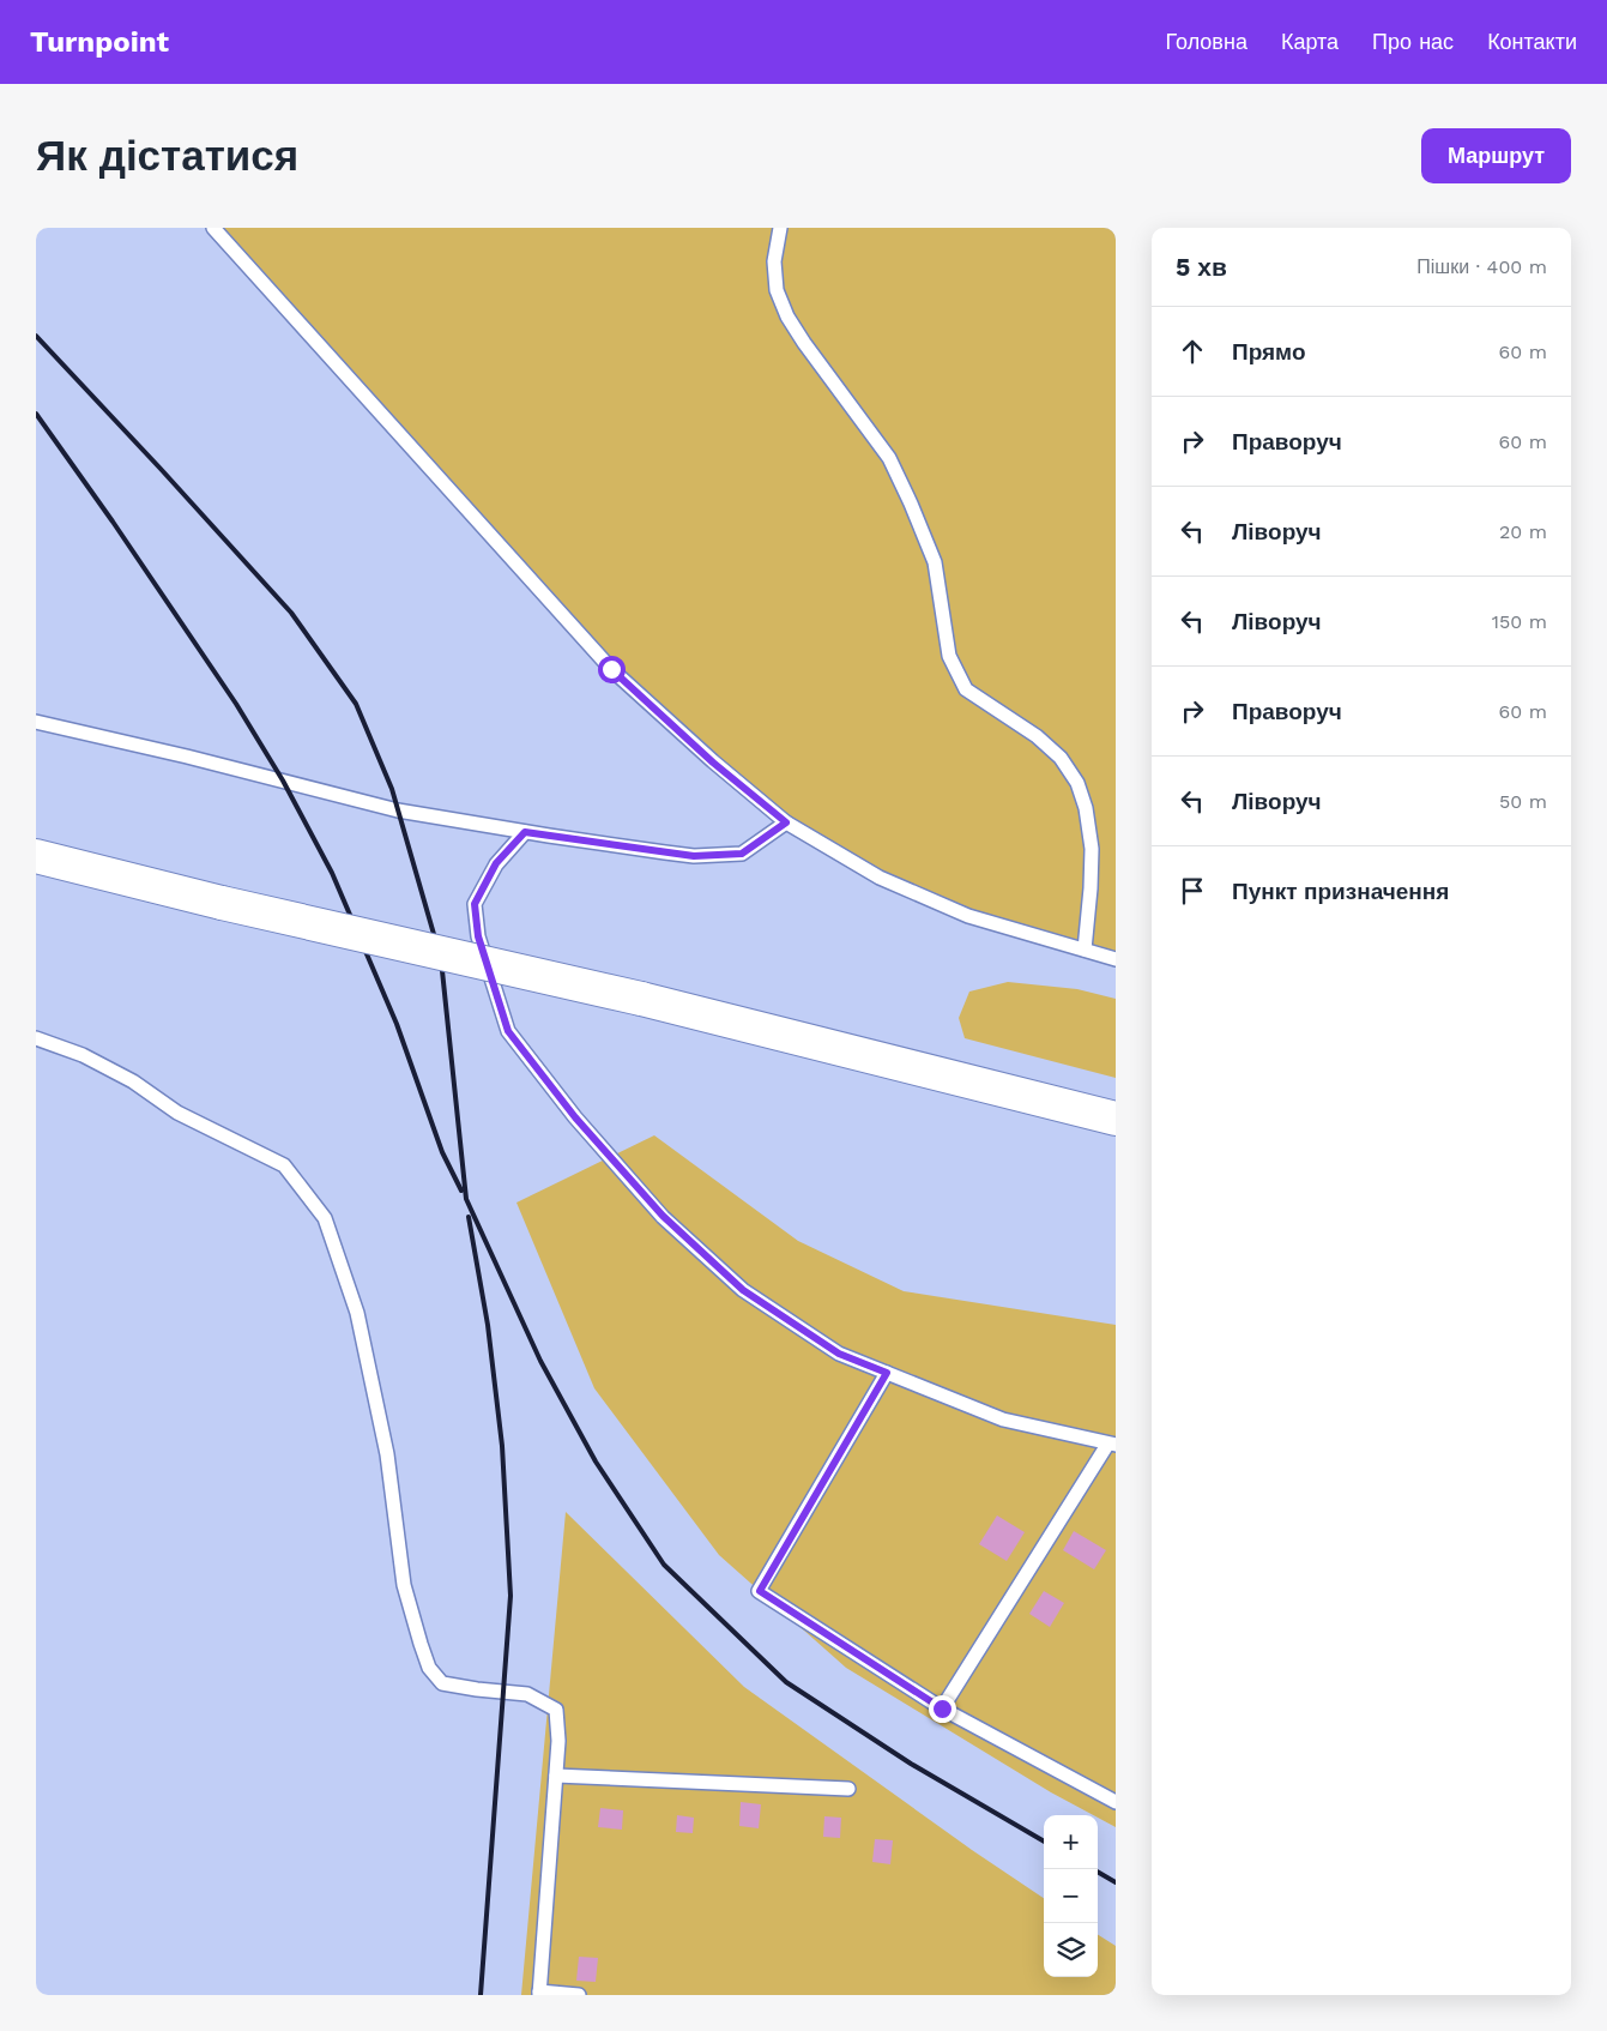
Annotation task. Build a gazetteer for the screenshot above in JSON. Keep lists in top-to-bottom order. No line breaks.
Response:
{"page":{"header":"Turnpoint","nav":["Головна","Карта","Про нас","Контакти"],"buttons":"Маршрут","title":"Як дістатися","heading":["5 хв","Пішки · 400 m"],"list":[["Прямо","60 m"],["Праворуч","60 m"],["Ліворуч","20 m"],["Ліворуч","150 m"],["Праворуч","60 m"],["Ліворуч","50 m"],"Пункт призначення"],"map_buttons":["+","−"]}}
